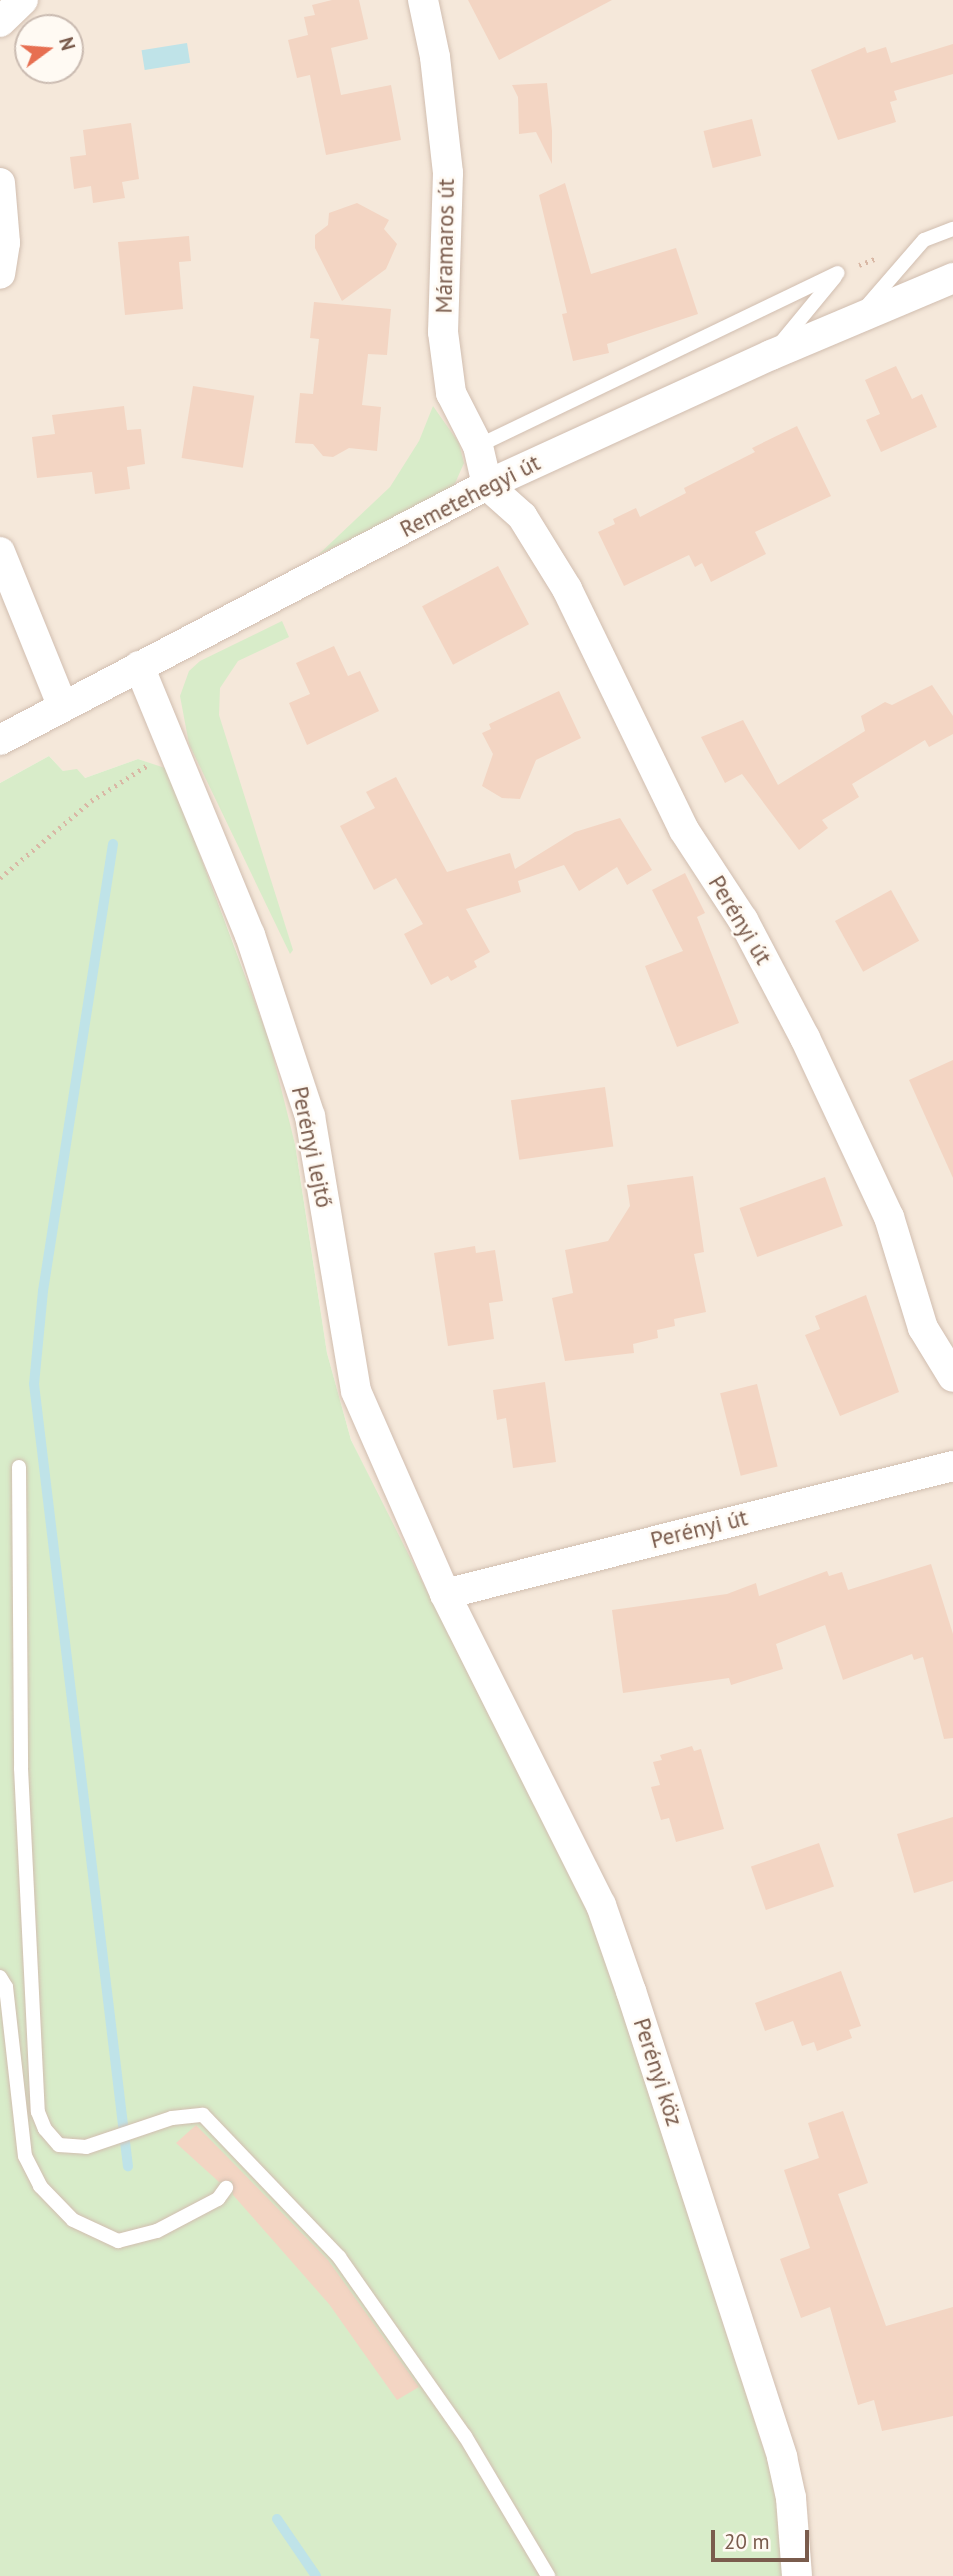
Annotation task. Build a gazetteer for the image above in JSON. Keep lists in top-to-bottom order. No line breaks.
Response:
{"streets":{"street":["Máramaros út","Remetehegyi út","Perényi út","Perényi lejtő","Perényi köz"]},"crossings":[["Máramaros út","Remetehegyi út"],["Máramaros út","Perényi út"],["Remetehegyi út","Perényi út"],["Remetehegyi út","Perényi lejtő"],["Perényi út","Perényi lejtő"],["Perényi út","Perényi köz"],["Perényi lejtő","Perényi köz"]],"scale_bar":"20 m","north":"right"}
